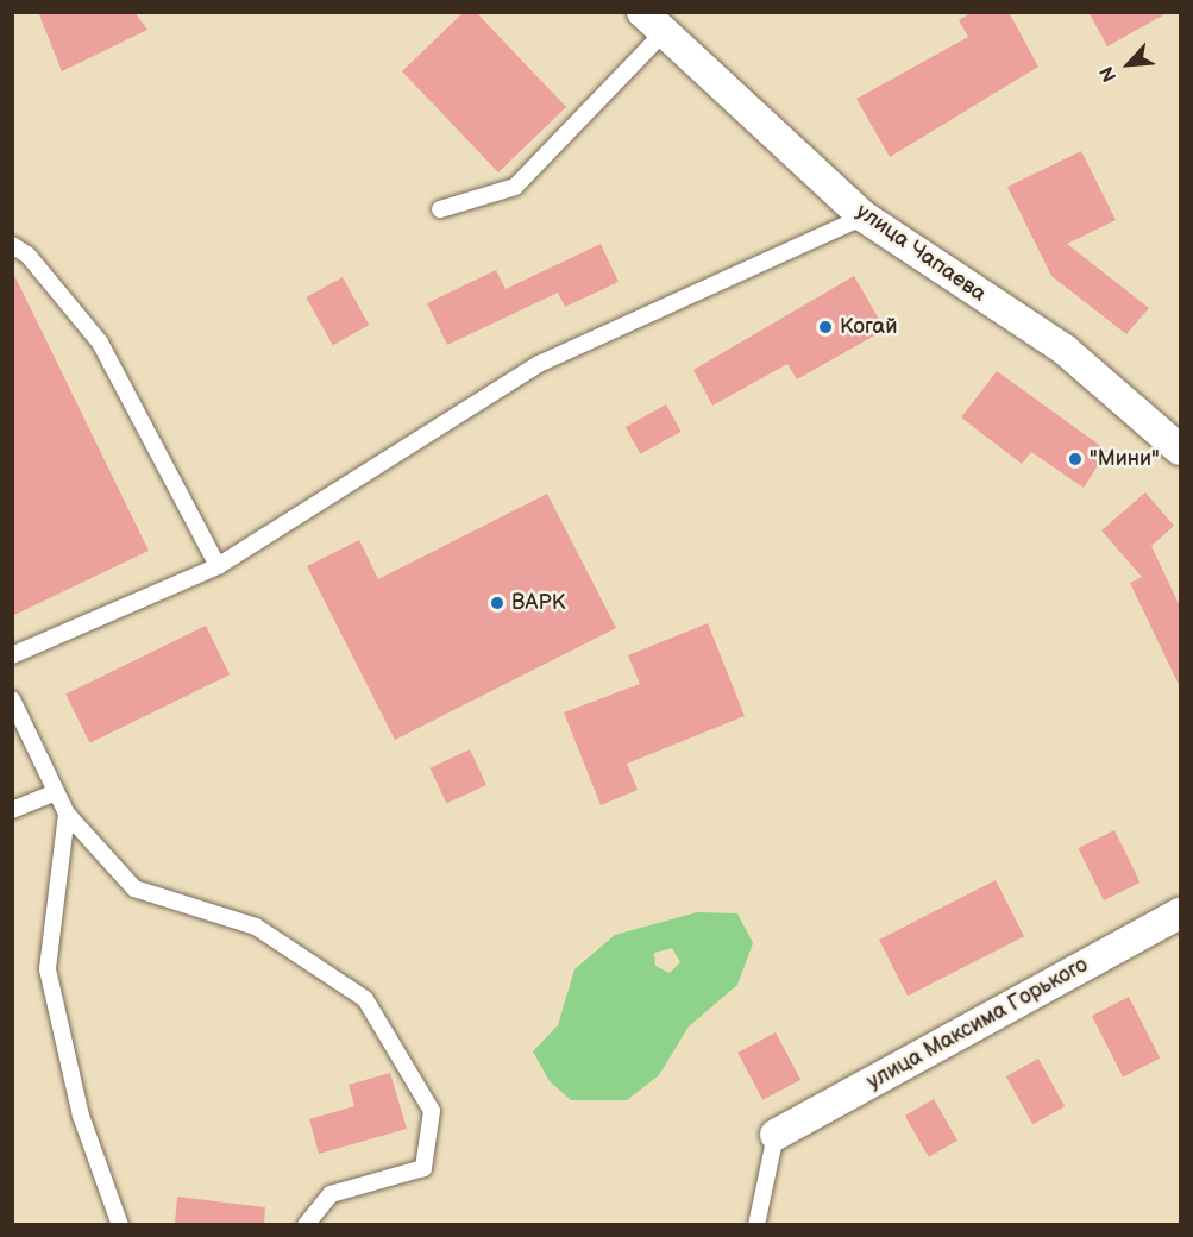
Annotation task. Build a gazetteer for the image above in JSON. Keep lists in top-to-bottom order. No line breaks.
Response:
{"streets":{"street":["улица Чапаева","улица Максима Горького"]},"places":["Когай","\"Мини\"","ВАРК"],"north":"bottom left"}
